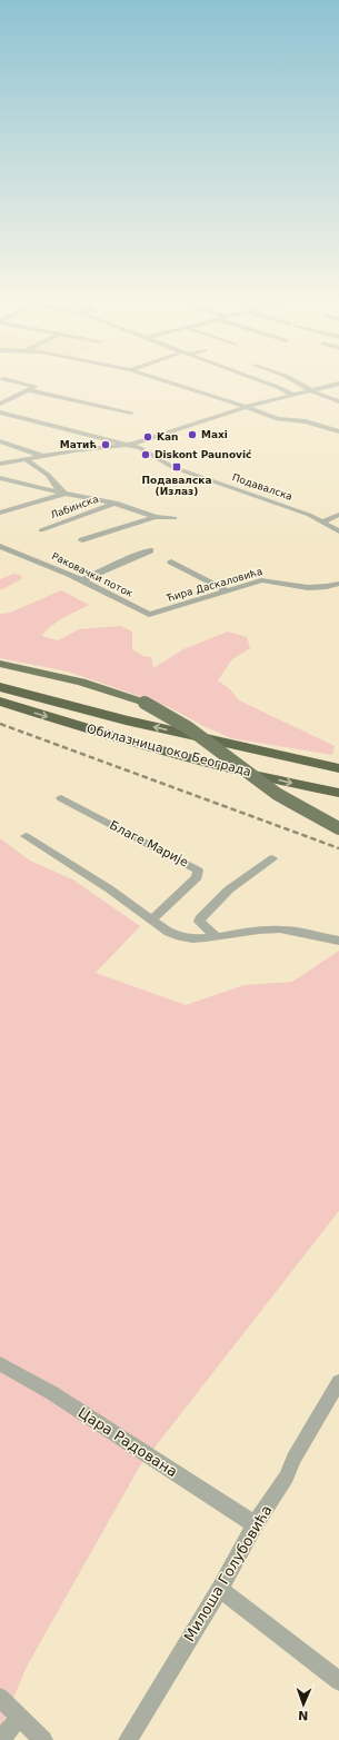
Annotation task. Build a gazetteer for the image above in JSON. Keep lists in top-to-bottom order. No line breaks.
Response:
{"streets":{"highway":["Обилазница око Београда"],"street":["Подавалска","Лабинска","Раковачки поток","Ћира Даскаловића","Благе Марије","Цара Радована","Милоша Голубовића"]},"crossings":[["Раковачки поток","Ћира Даскаловића"],["Цара Радована","Милоша Голубовића"]],"places":{"other":["Maxi","Kan","Матић","Diskont Paunović"],"transit":["Подавалска (Излаз)"]},"north":"bottom"}
